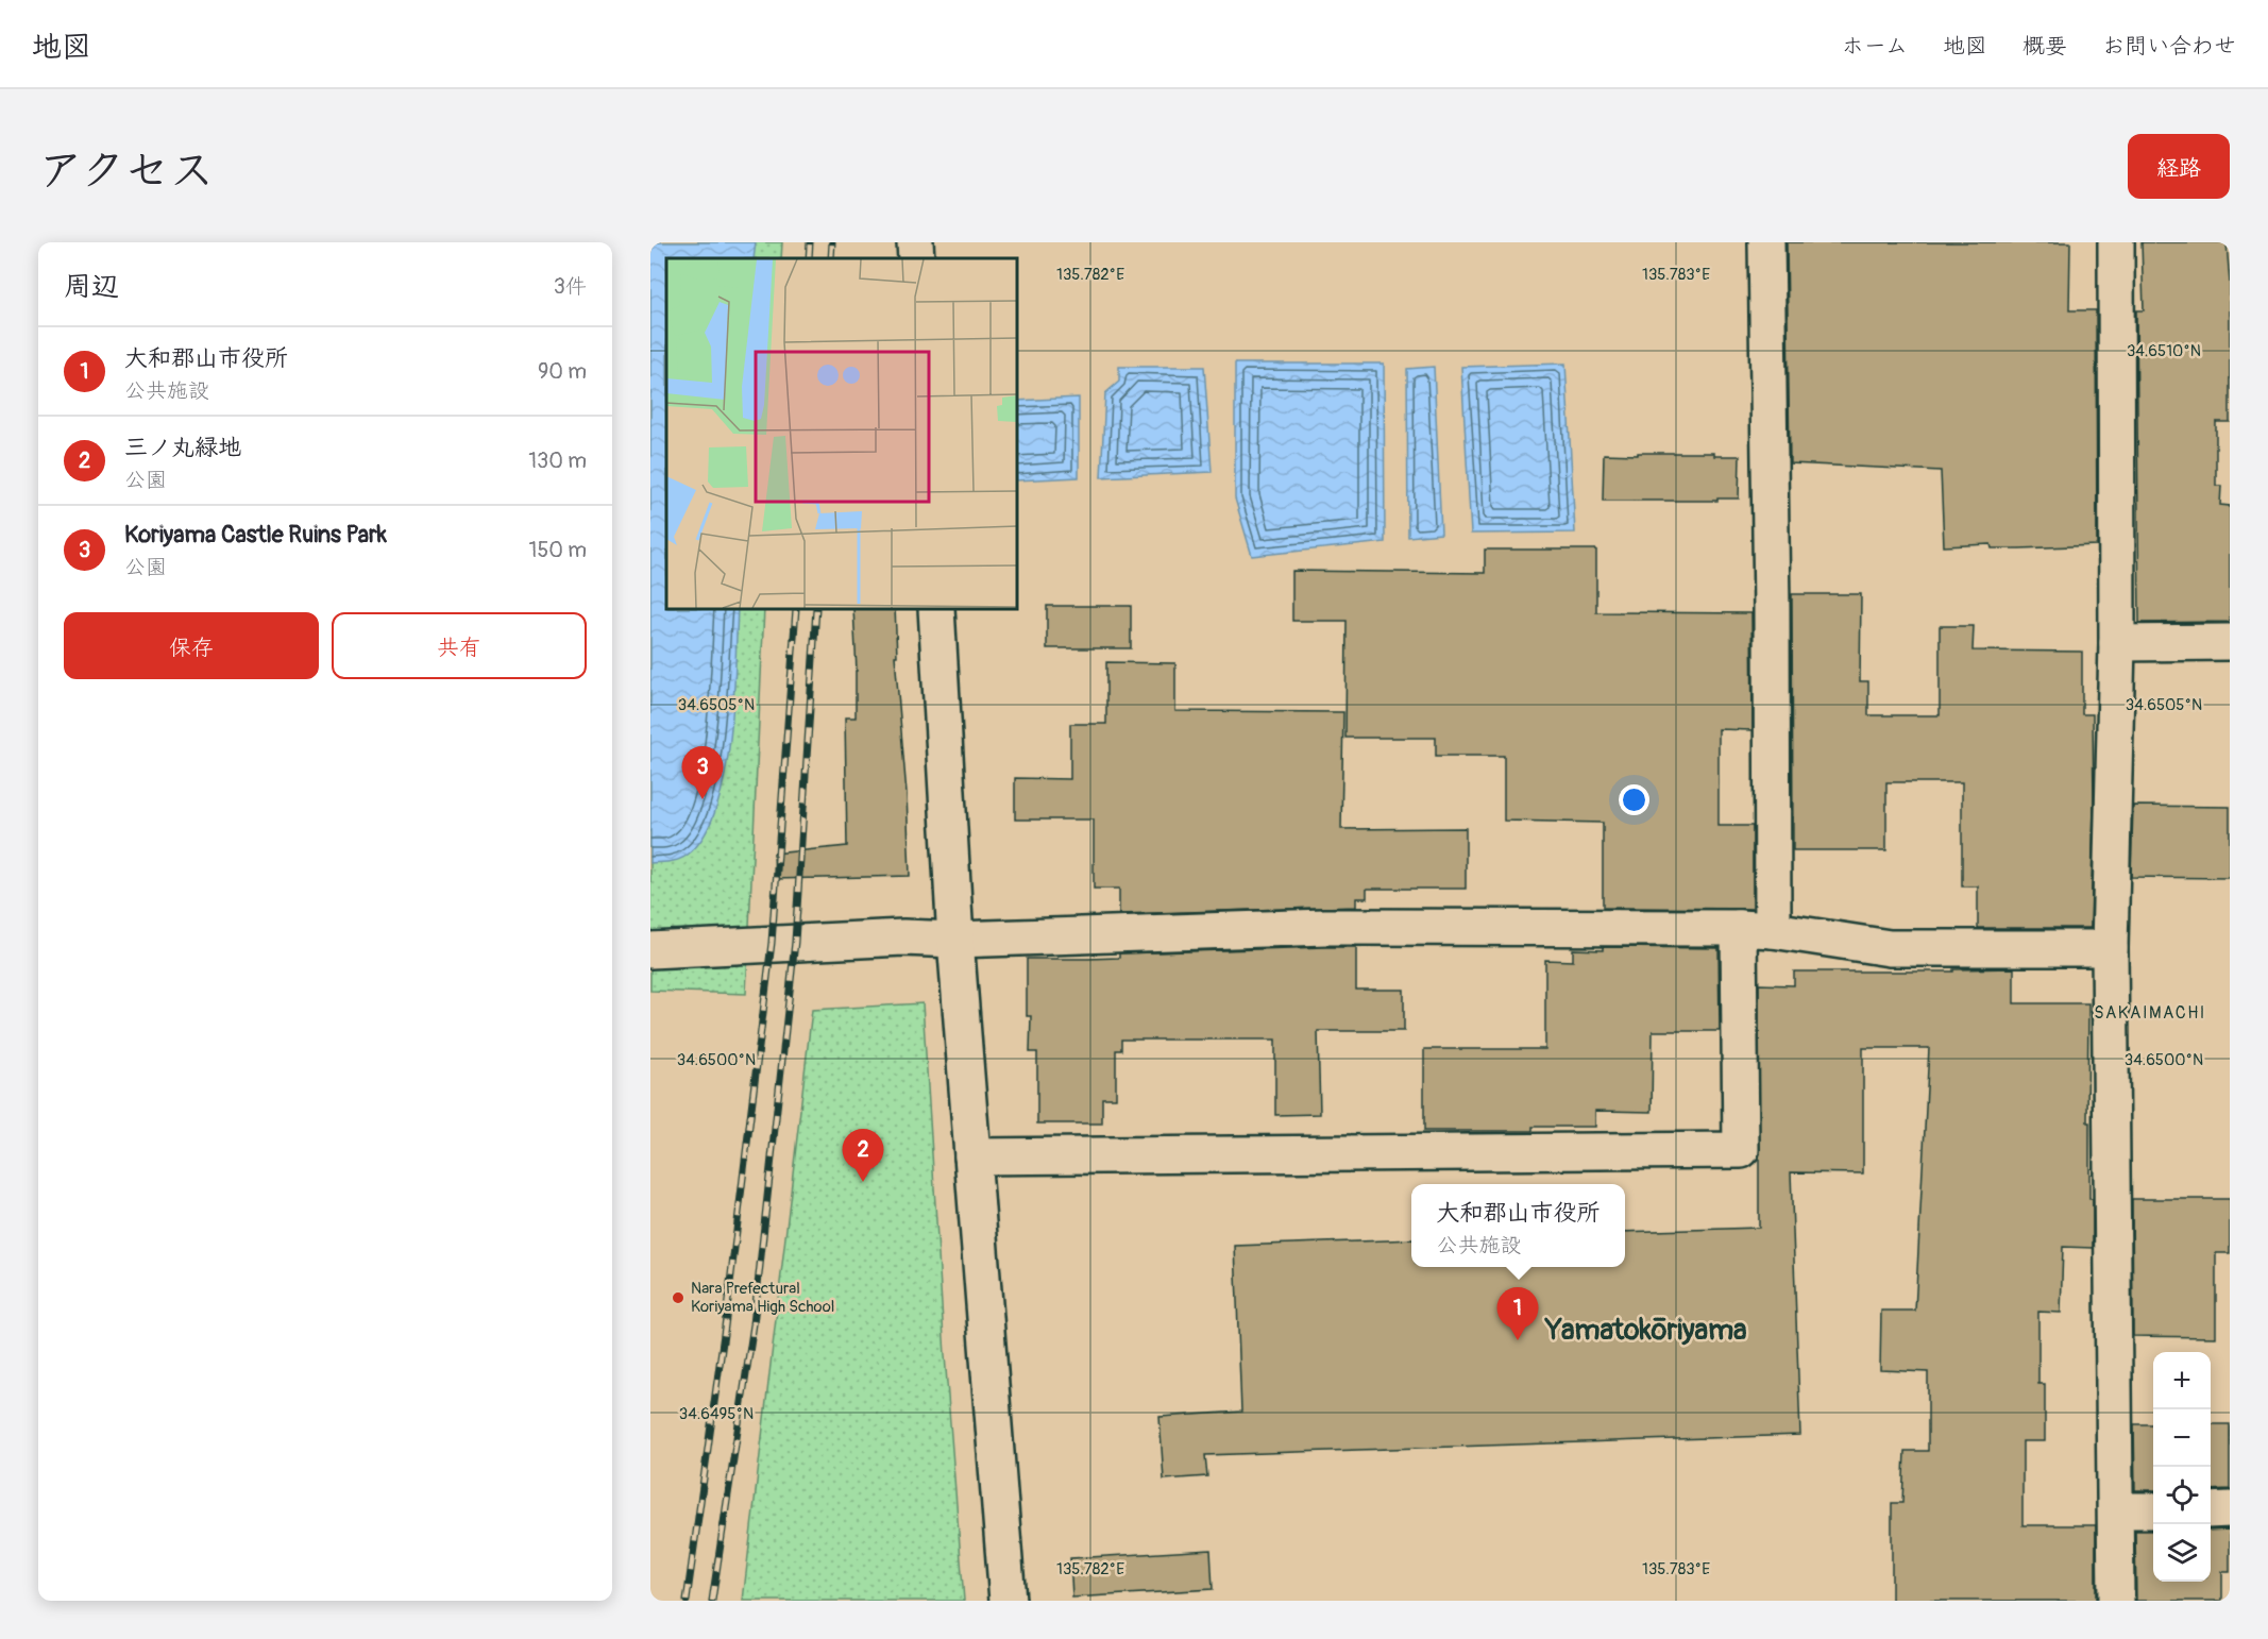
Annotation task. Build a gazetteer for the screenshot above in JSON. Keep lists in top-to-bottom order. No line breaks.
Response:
{"districts":["SAKAIMACHI","Yamatokōriyama"],"places":["Nara Prefectural Koriyama High School"],"page":{"header":"地図","nav":["ホーム","地図","概要","お問い合わせ"],"title":"アクセス","buttons":["経路",["保存","共有"]],"heading":["周辺","3件"],"list":[{"mark":"1","name":"大和郡山市役所","note":"公共施設","value":"90 m"},{"mark":"2","name":"三ノ丸緑地","note":"公園","value":"130 m"},{"mark":"3","name":"Koriyama Castle Ruins Park","note":"公園","value":"150 m"}],"pins":["3","2","1"],"popup":["大和郡山市役所","公共施設"],"map_buttons":["+","−"]},"coordinates":["135.782°E","135.783°E","34.6510°N","34.6505°N","34.6500°N","34.6495°N"]}
